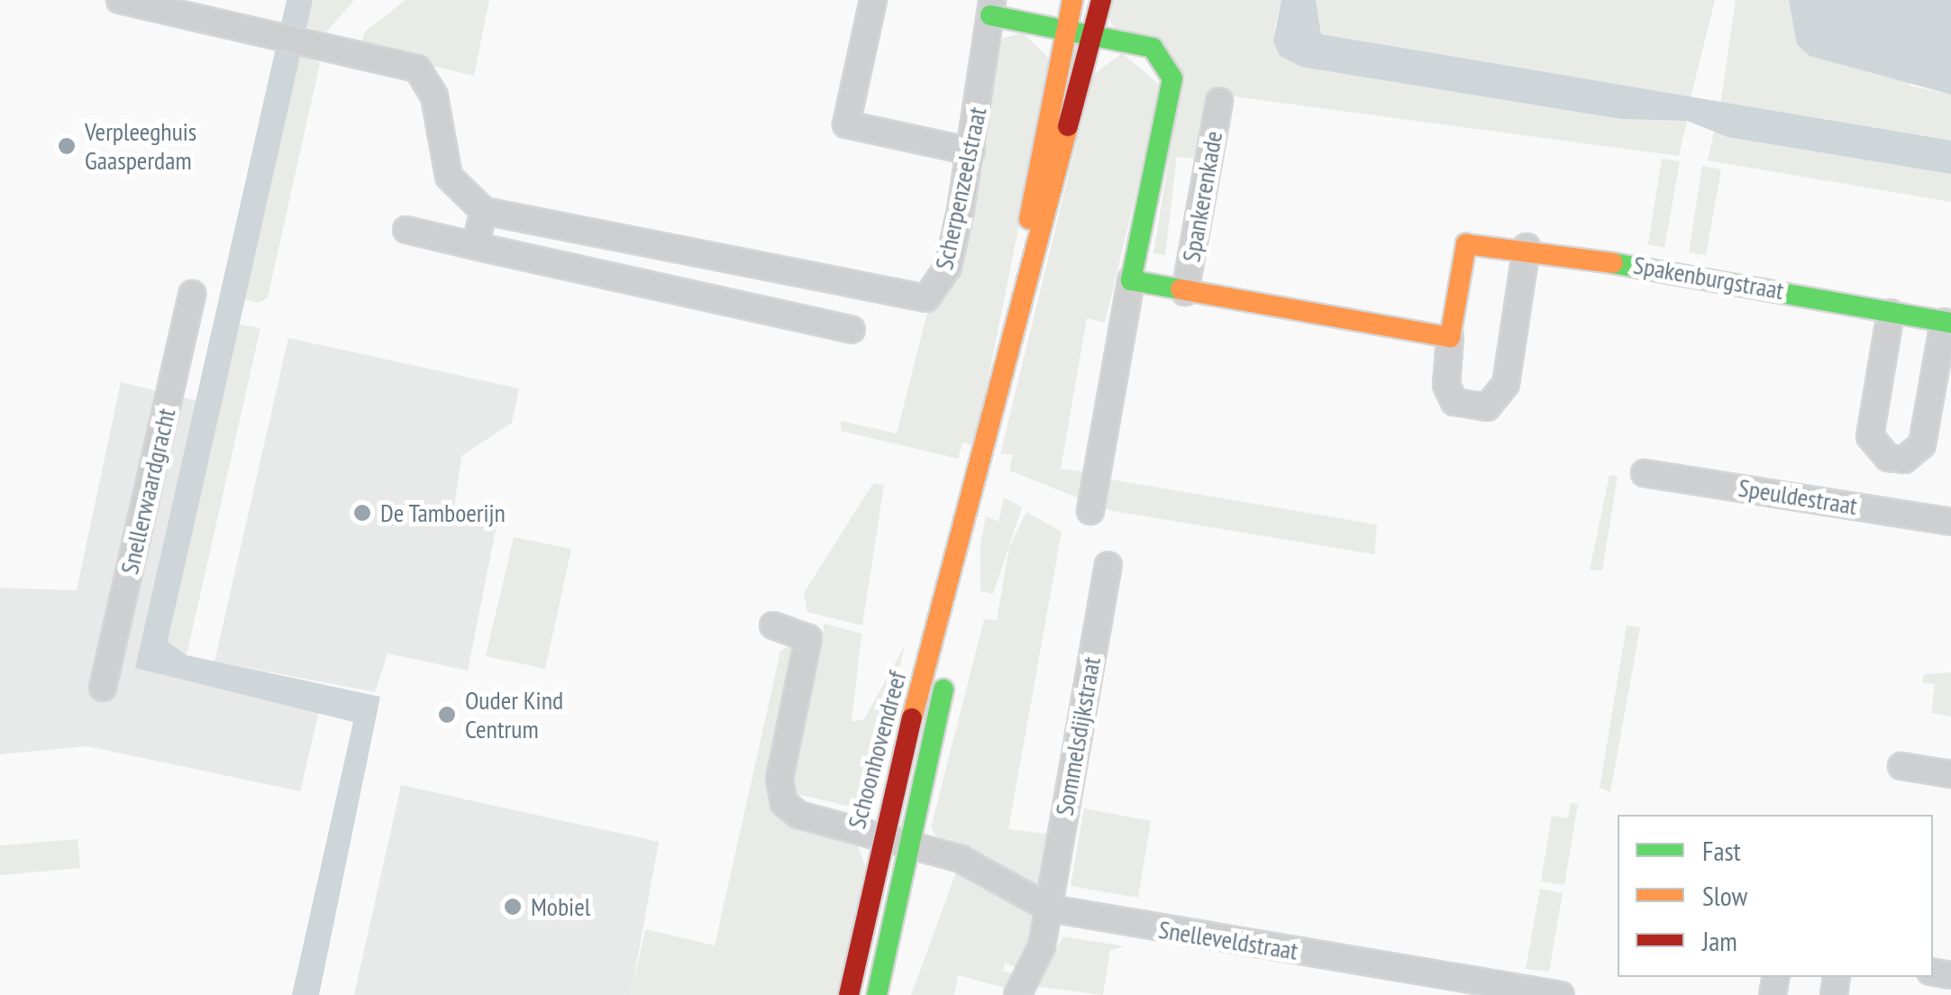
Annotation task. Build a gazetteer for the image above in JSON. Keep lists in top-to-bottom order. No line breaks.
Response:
{"streets":{"street":["Scherpenzeelstraat","Spankerenkade","Spakenburgstraat","Snellerwaardgracht","Speuldestraat","Sommelsdijkstraat","Schoonhovendreef","Snelleveldstraat"]},"crossings":[["Sommelsdijkstraat","Snelleveldstraat"],["Schoonhovendreef","Snelleveldstraat"]],"places":["Verpleeghuis Gaasperdam","De Tamboerijn","Ouder Kind Centrum","Mobiel"],"legend":["Fast","Slow","Jam"]}
